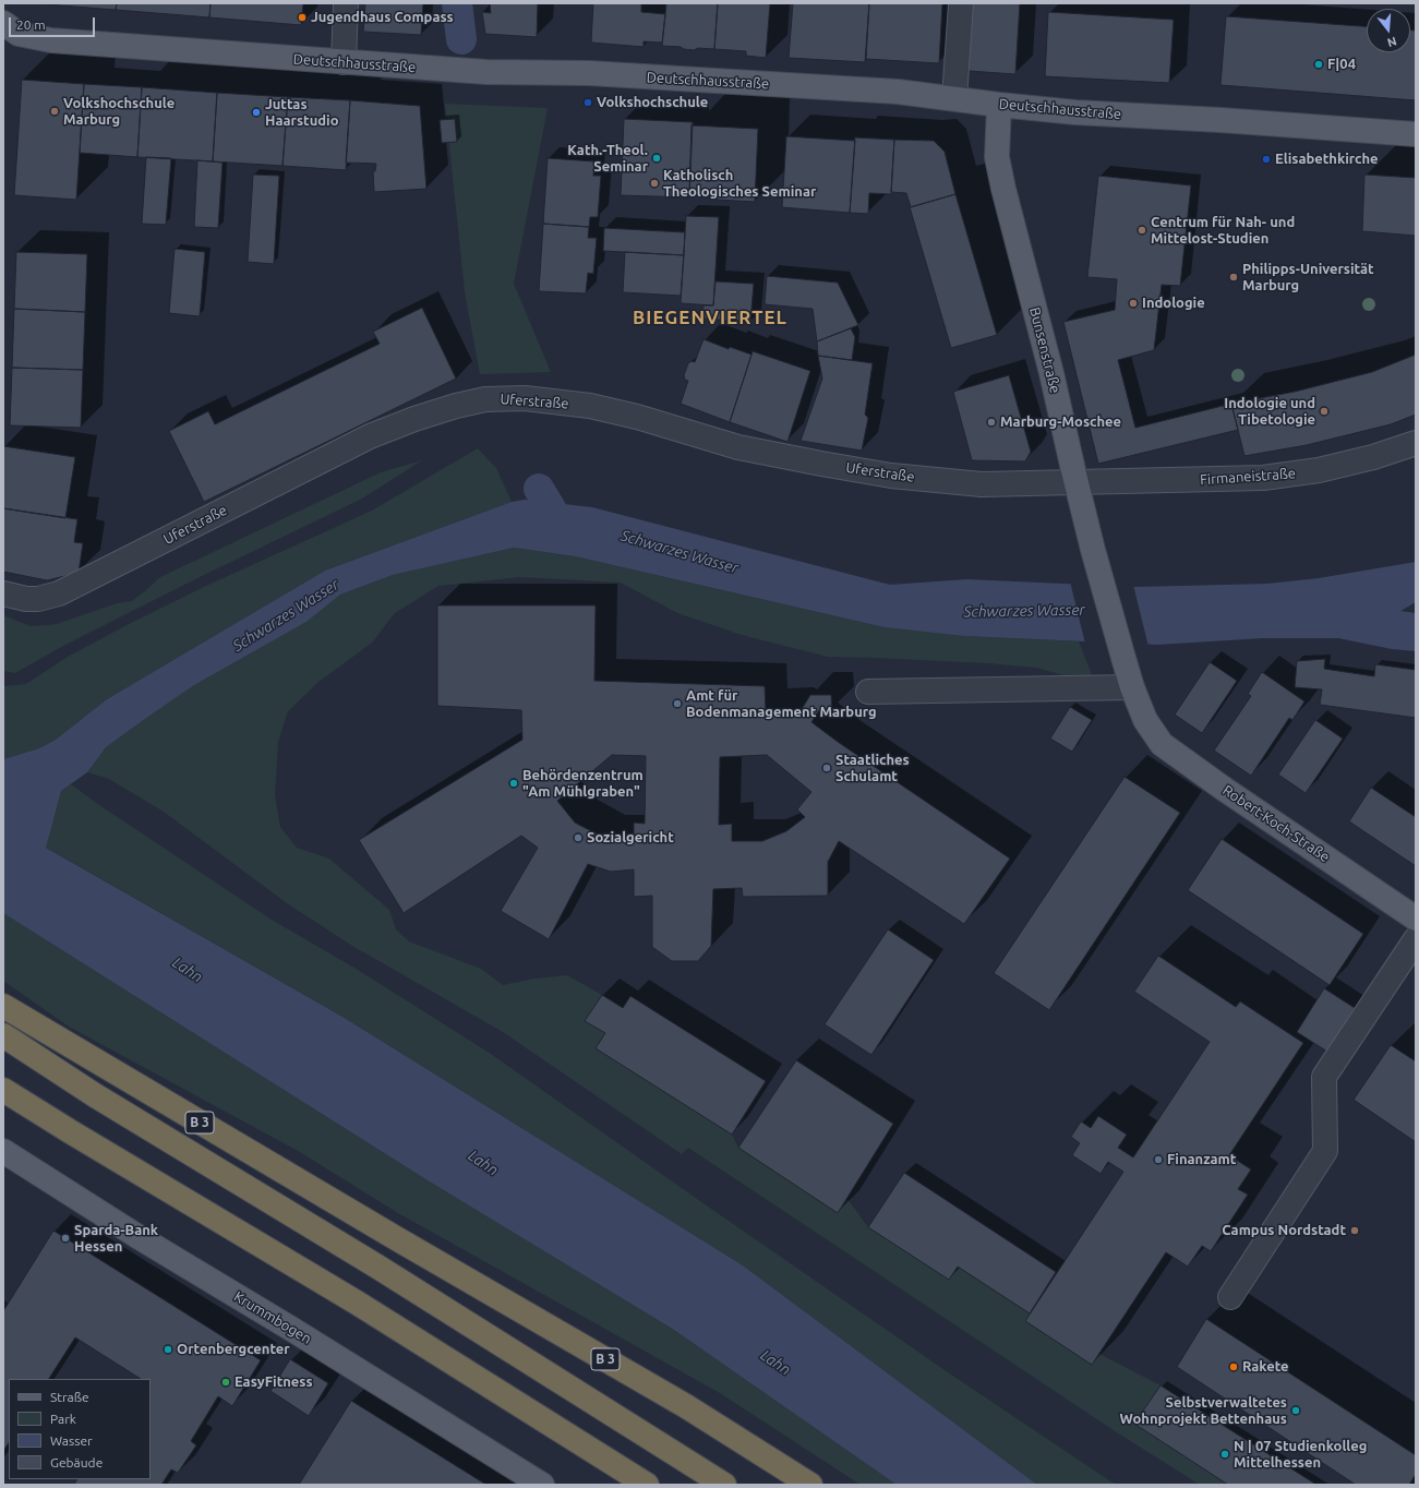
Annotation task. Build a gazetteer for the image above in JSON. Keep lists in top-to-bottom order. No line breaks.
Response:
{"streets":{"highway":["B 3"],"main road":["Deutschhausstraße","Bunsenstraße","Robert-Koch-Straße","Krummbogen"],"street":["Uferstraße","Firmaneistraße"]},"crossings":[["Deutschhausstraße","Bunsenstraße"],["Bunsenstraße","Uferstraße"],["Bunsenstraße","Firmaneistraße"],["Bunsenstraße","Robert-Koch-Straße"],["Uferstraße","Firmaneistraße"]],"districts":["BIEGENVIERTEL"],"water":["Schwarzes Wasser","Lahn"],"places":["Jugendhaus Compass","F|04","Volkshochschule","Volkshochschule Marburg","Juttas Haarstudio","Kath.-Theol. Seminar","Elisabethkirche","Katholisch Theologisches Seminar","Centrum für Nah- und Mittelost-Studien","Philipps-Universität Marburg","Indologie","Indologie und Tibetologie","Marburg-Moschee","Amt für Bodenmanagement Marburg","Staatliches Schulamt","Behördenzentrum \"Am Mühlgraben\"","Sozialgericht","Finanzamt","Campus Nordstadt","Sparda-Bank Hessen","Ortenbergcenter","Rakete","EasyFitness","Selbstverwaltetes Wohnprojekt Bettenhaus","N | 07 Studienkolleg Mittelhessen"],"legend":["Straße","Park","Wasser","Gebäude"],"scale_bar":"20 m","north":"bottom"}
